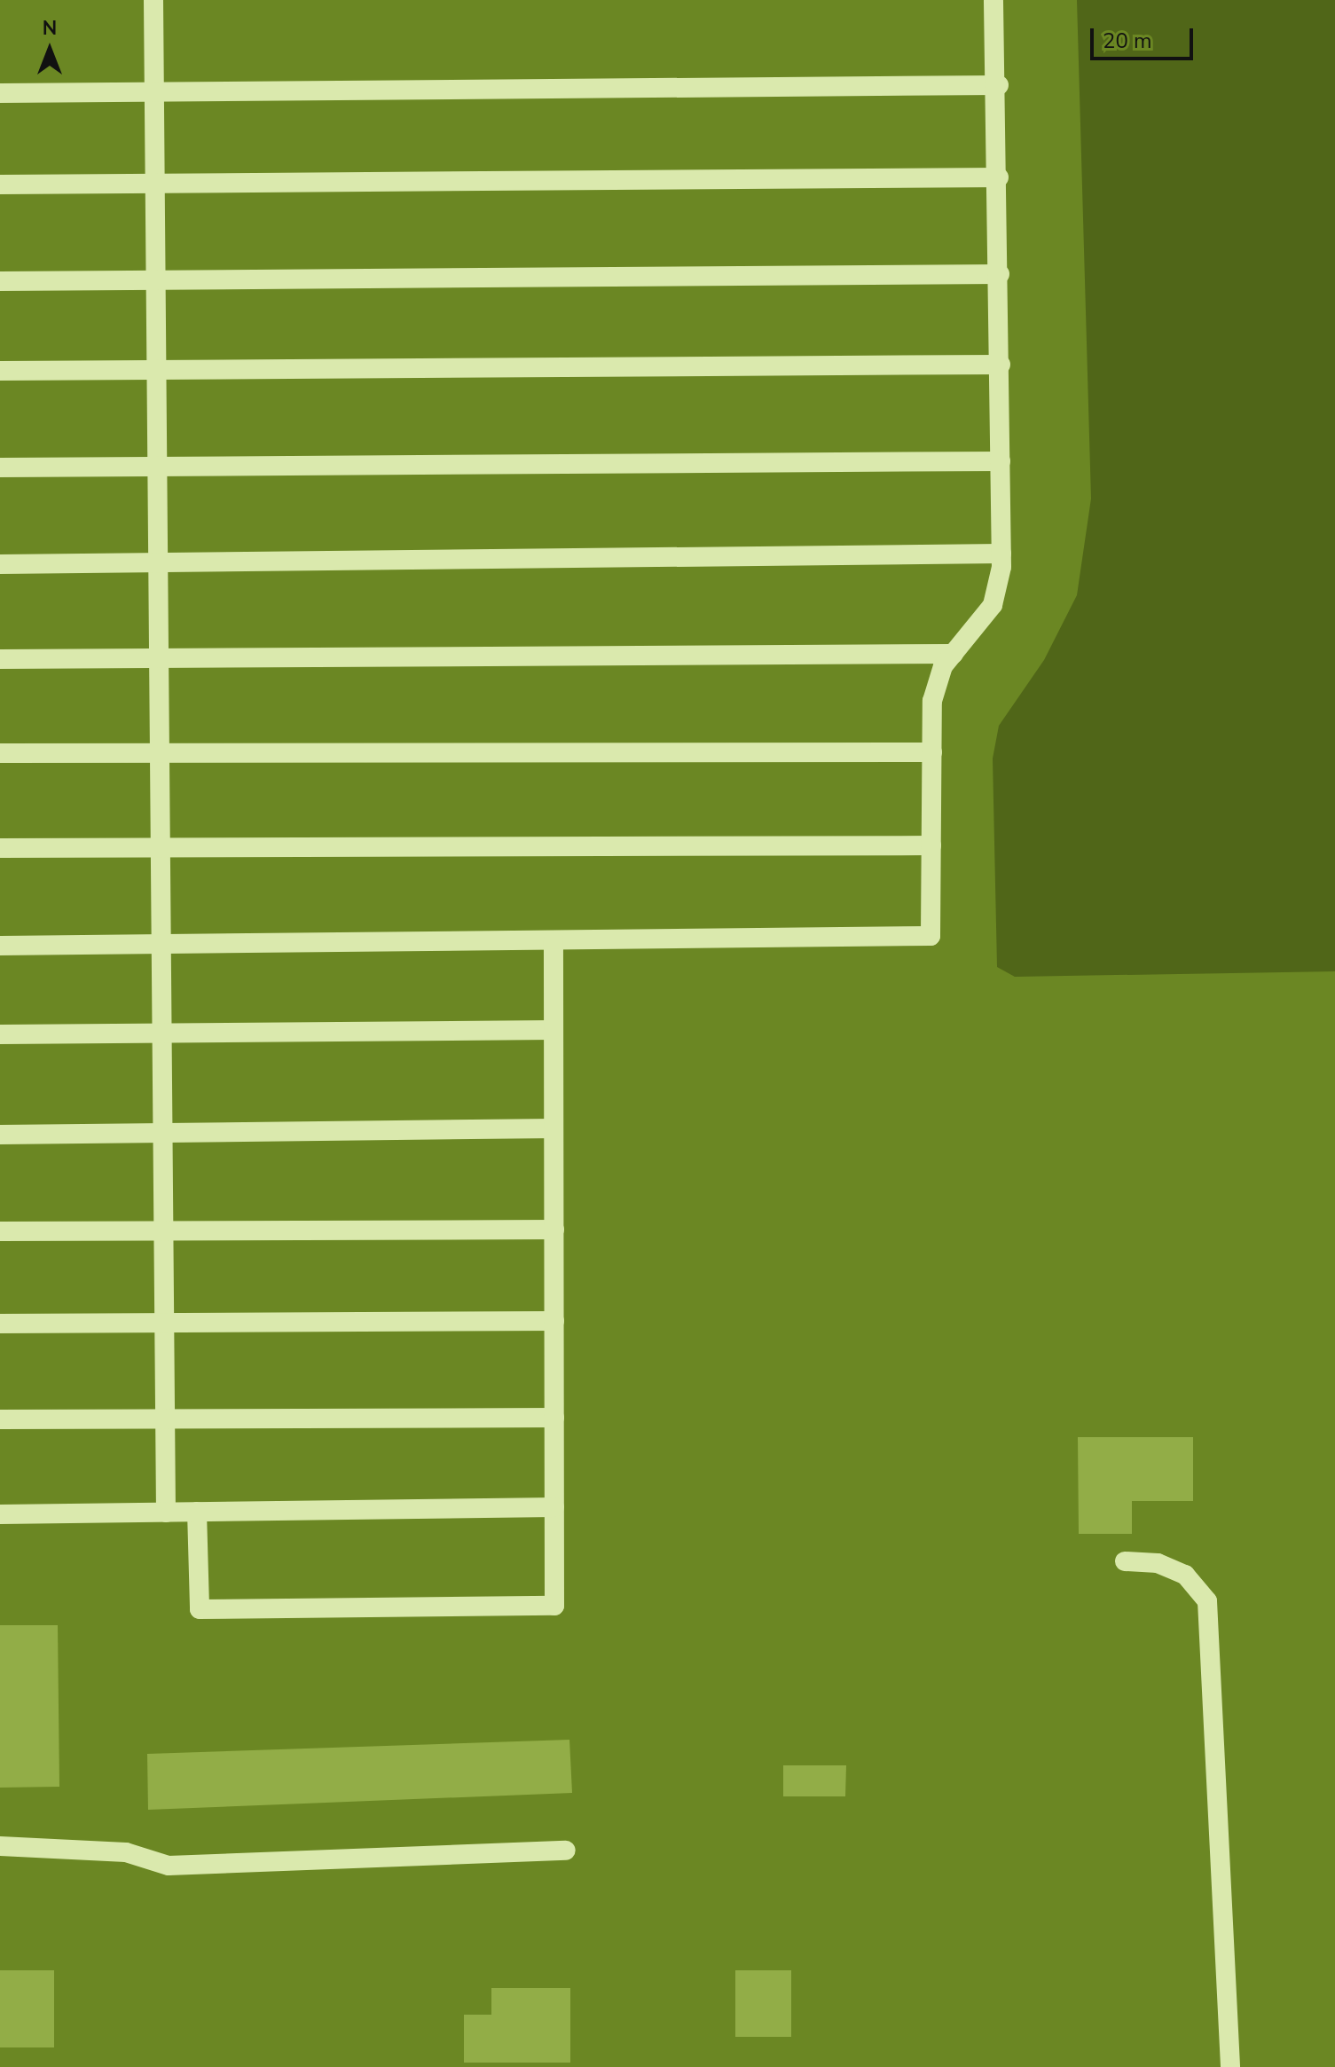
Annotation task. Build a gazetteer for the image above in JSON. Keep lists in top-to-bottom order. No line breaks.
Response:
{"scale_bar":"20 m","north":"top"}
